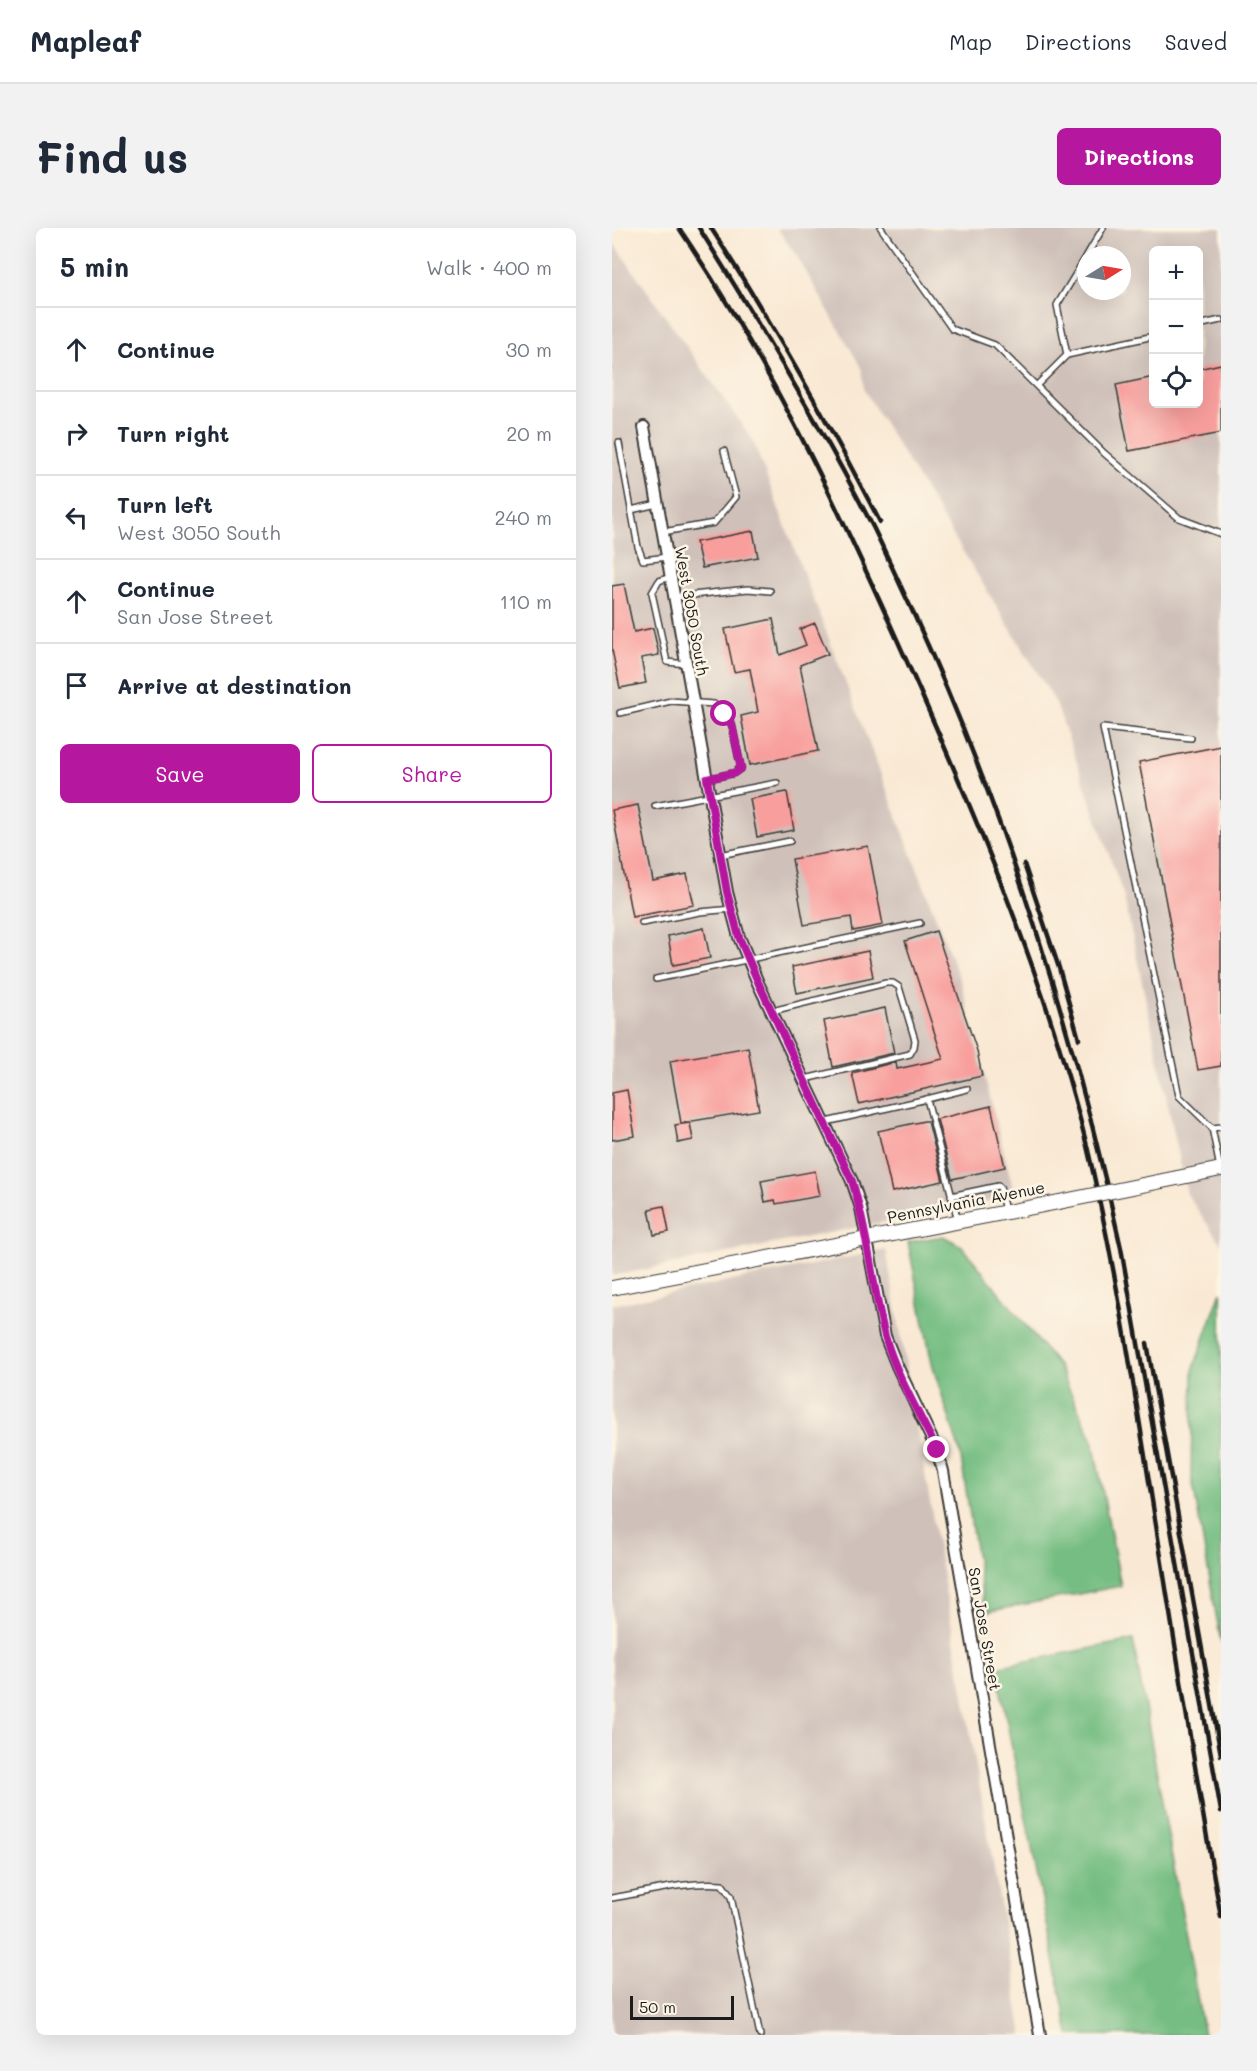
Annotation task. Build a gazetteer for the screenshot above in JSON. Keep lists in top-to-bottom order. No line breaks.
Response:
{"streets":{"street":["West 3050 South","Pennsylvania Avenue","San Jose Street"]},"crossings":[["West 3050 South","Pennsylvania Avenue"],["West 3050 South","San Jose Street"],["Pennsylvania Avenue","San Jose Street"]],"scale_bar":"50 m","north":"right","page":{"header":"Mapleaf","nav":["Map","Directions","Saved"],"buttons":["Directions",["Save","Share"]],"title":"Find us","heading":["5 min","Walk · 400 m"],"map_buttons":["+","−"],"list":[["Continue","30 m"],["Turn right","20 m"],["Turn left","West 3050 South","240 m"],["Continue","San Jose Street","110 m"],"Arrive at destination"],"scale":"50 m"}}
